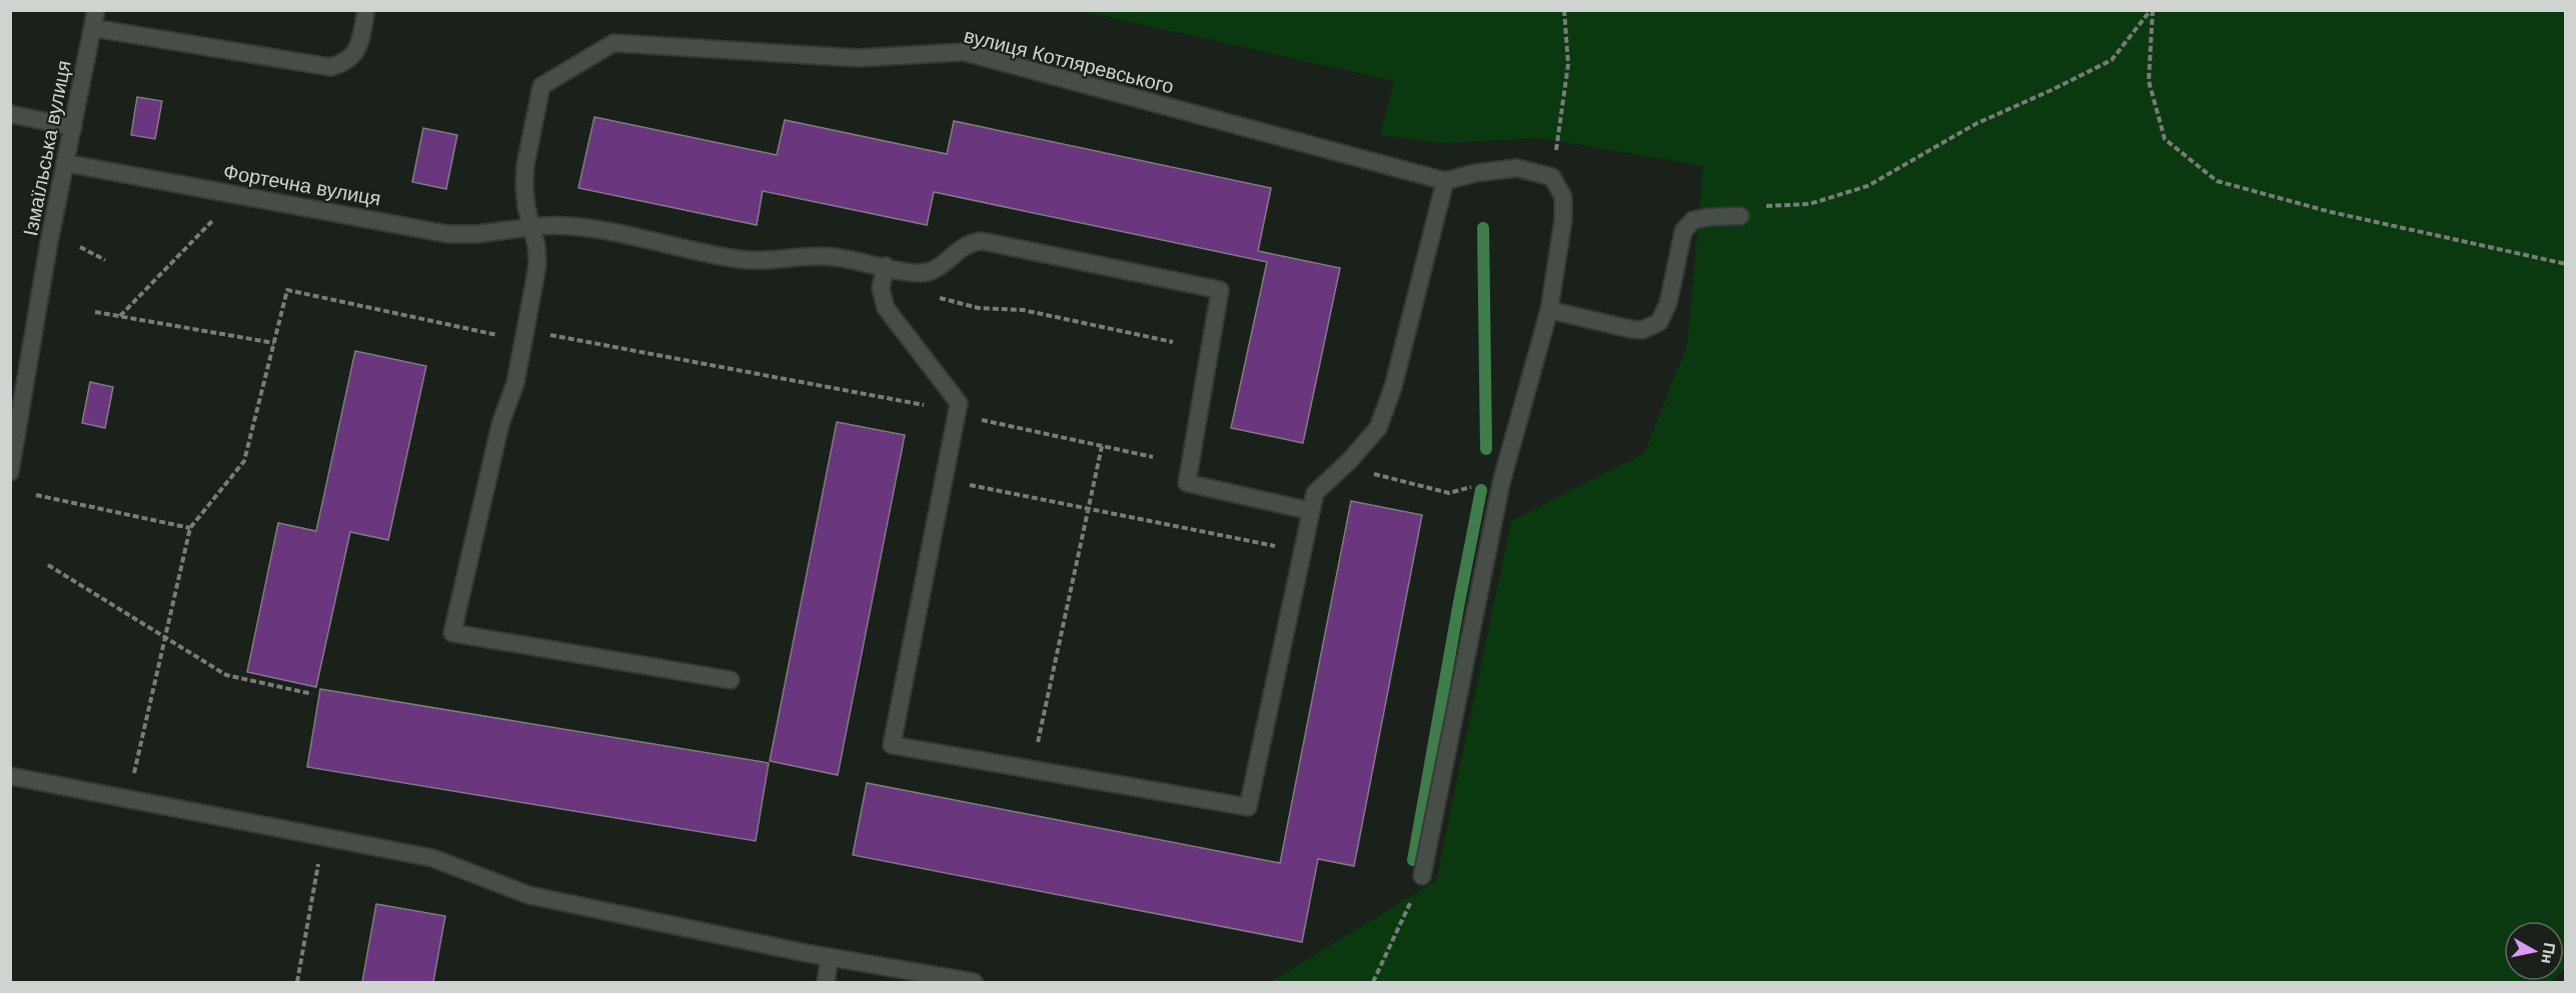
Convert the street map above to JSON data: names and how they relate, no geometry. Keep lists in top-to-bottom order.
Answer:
{
  "streets": {
    "street": ["вулиця Котляревського", "Ізмаїльська вулиця", "Фортечна вулиця"]
  },
  "crossings": [
    ["вулиця Котляревського", "Фортечна вулиця"],
    ["Ізмаїльська вулиця", "Фортечна вулиця"]
  ],
  "north": "right"
}
